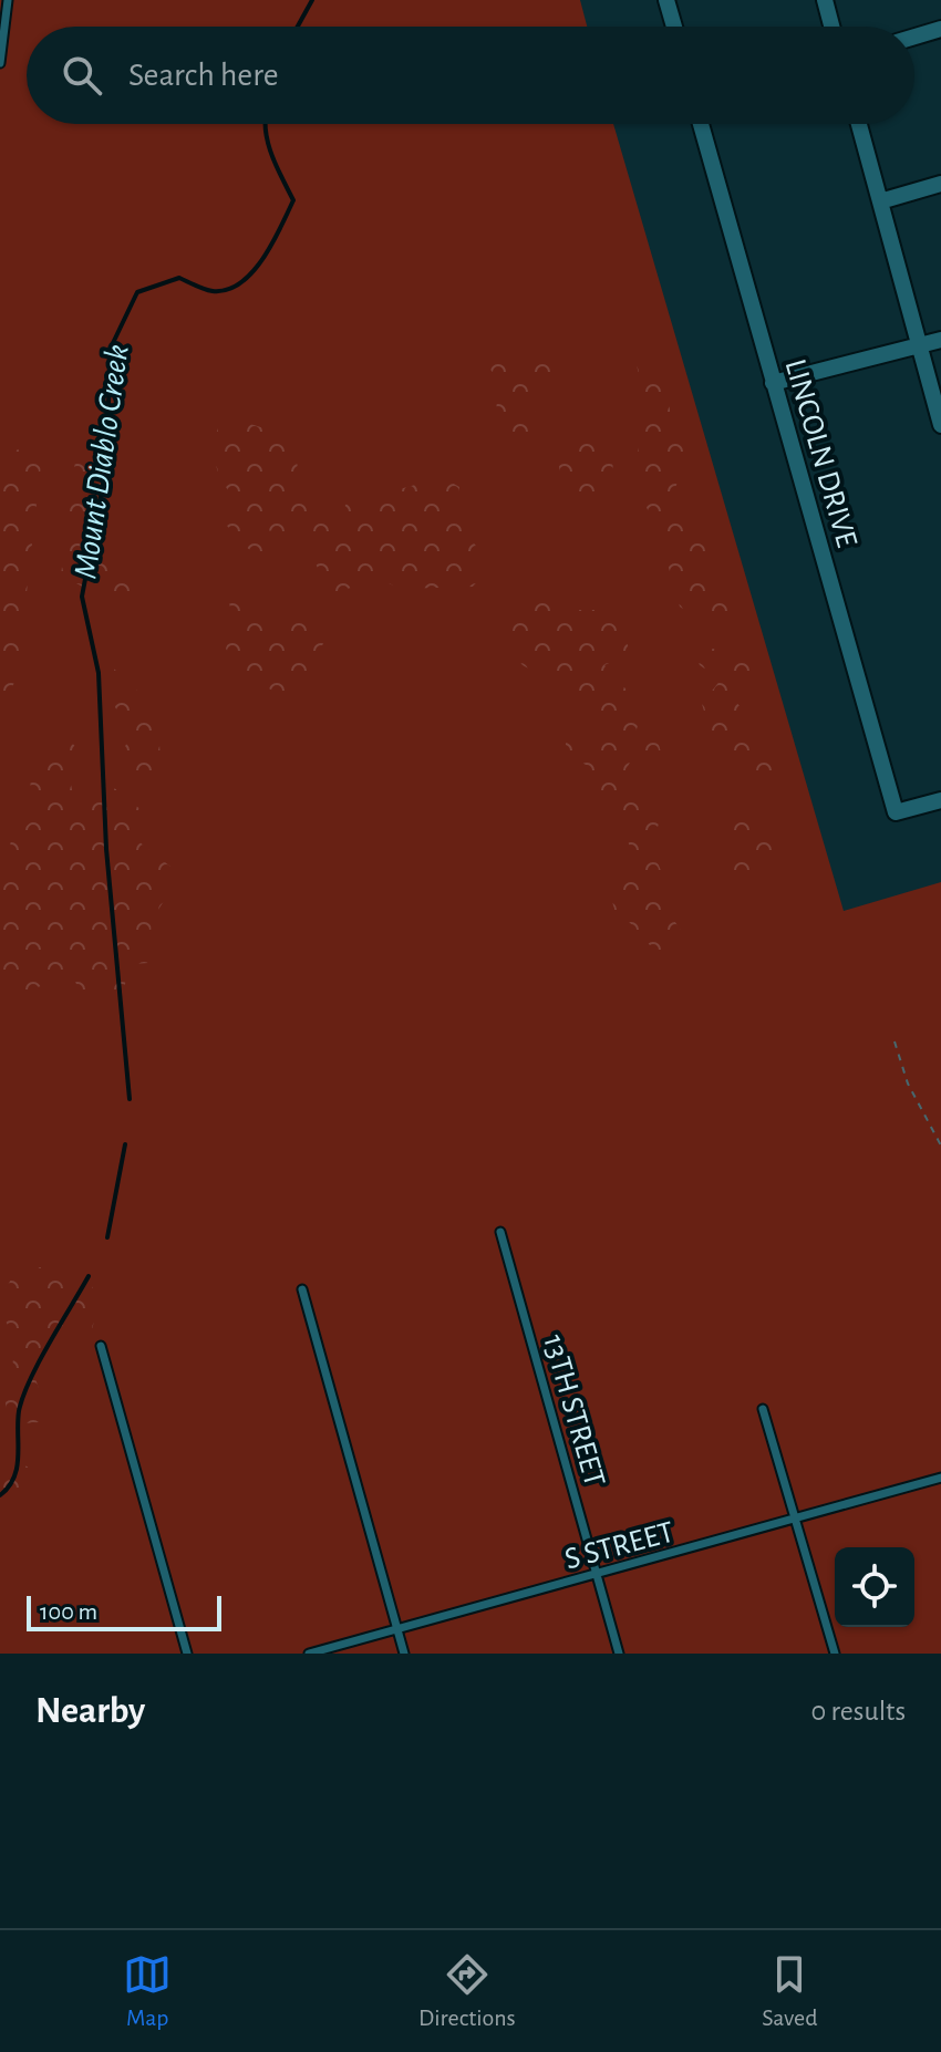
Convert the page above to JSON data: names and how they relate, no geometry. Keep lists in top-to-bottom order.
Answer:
{
  "streets": {
    "street": ["LINCOLN DRIVE"],
    "lane": ["13TH STREET", "S STREET"]
  },
  "crossings": [
    ["13TH STREET", "S STREET"]
  ],
  "water": ["Mount Diablo Creek"],
  "scale_bar": "100 m",
  "page": {
    "search": "Search here",
    "scale": "100 m",
    "heading": ["Nearby", "0 results"],
    "nav": ["Map", "Directions", "Saved"]
  }
}
